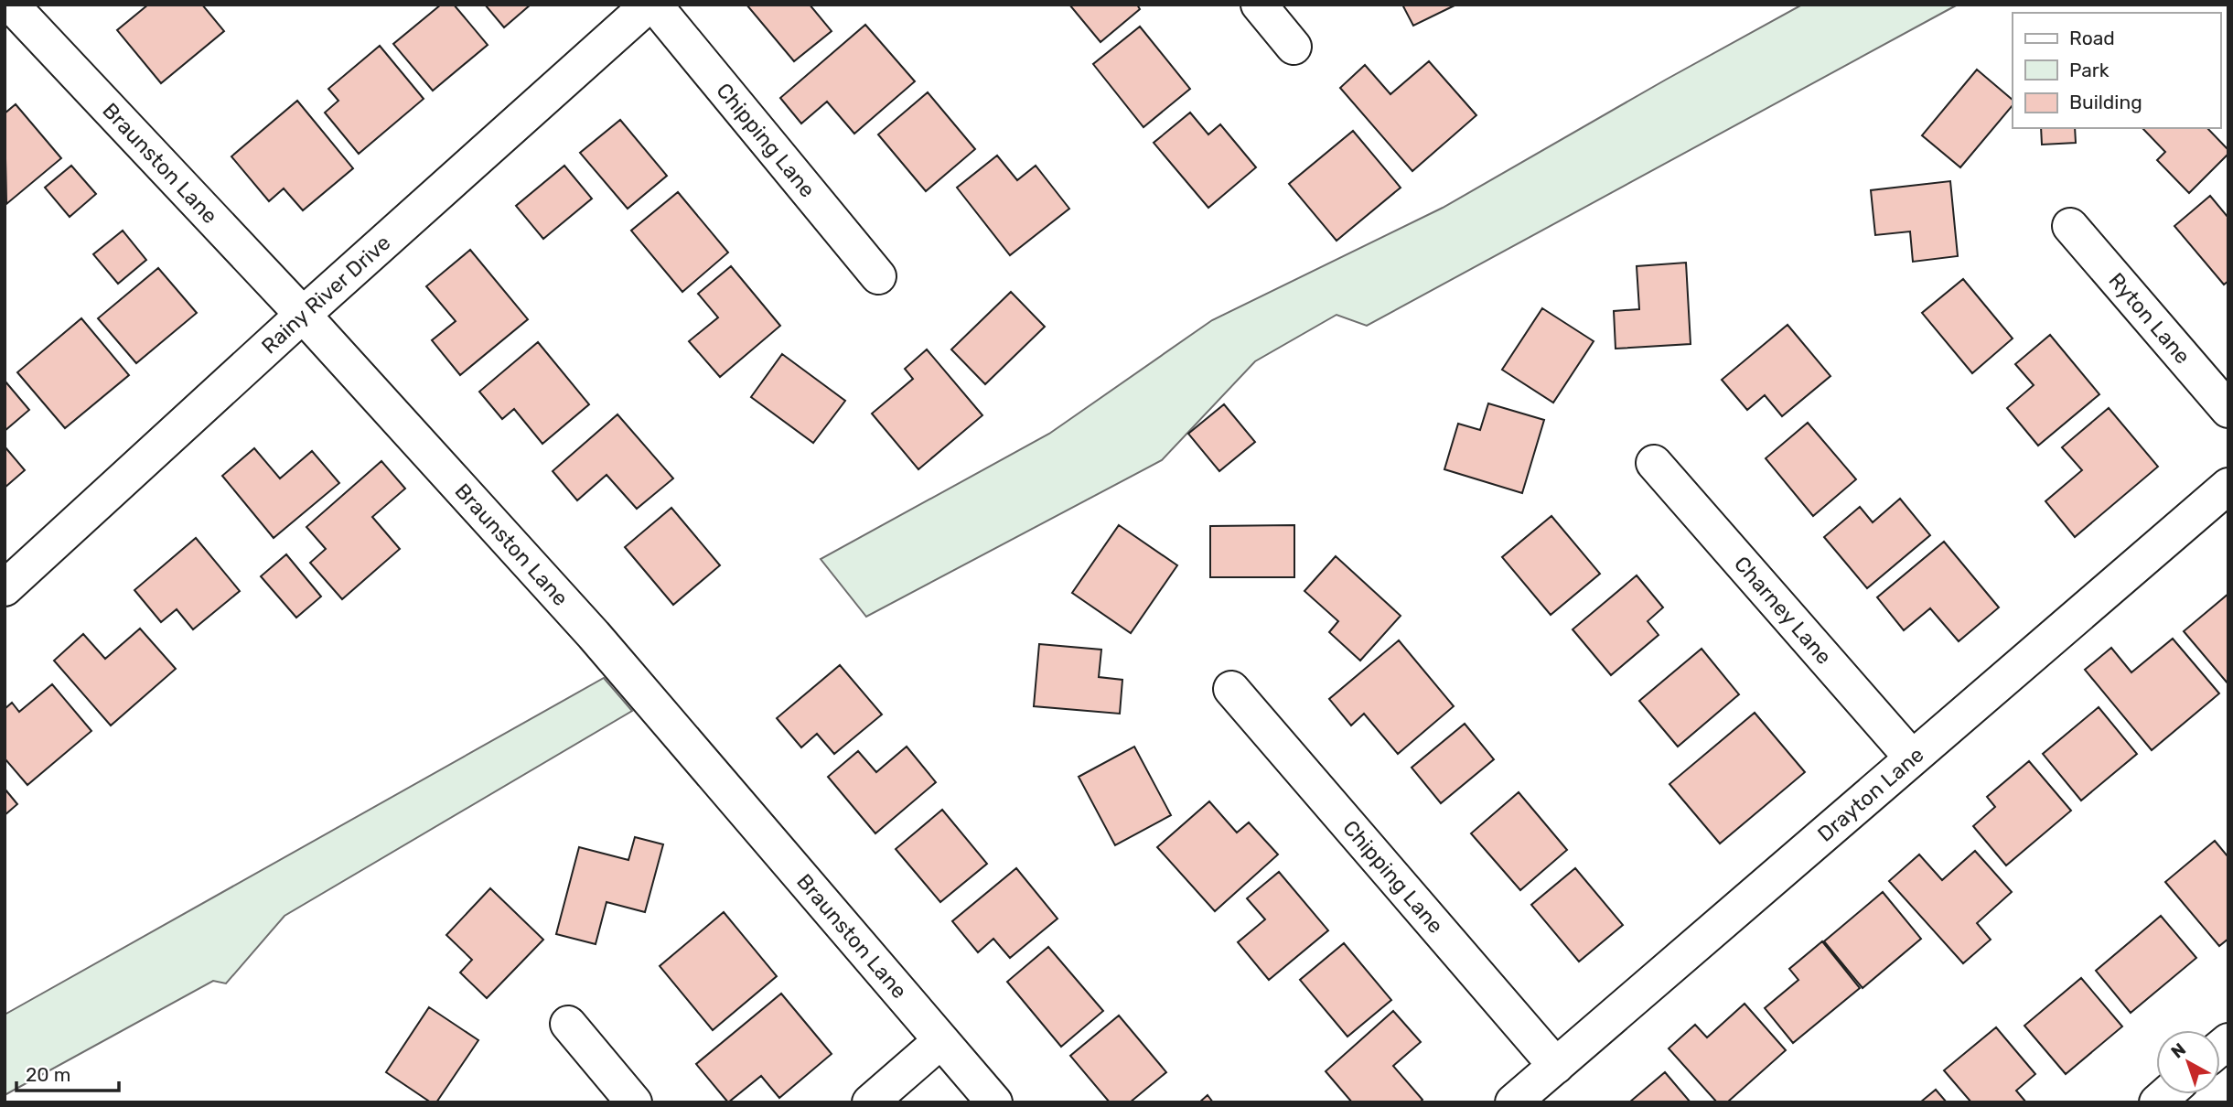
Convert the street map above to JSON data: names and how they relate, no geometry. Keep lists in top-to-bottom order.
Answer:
{
  "streets": {
    "street": [
      "Chipping Lane",
      "Braunston Lane",
      "Rainy River Drive",
      "Ryton Lane",
      "Charney Lane",
      "Drayton Lane"
    ]
  },
  "crossings": [
    ["Chipping Lane", "Drayton Lane"],
    ["Braunston Lane", "Rainy River Drive"],
    ["Charney Lane", "Drayton Lane"]
  ],
  "legend": ["Road", "Park", "Building"],
  "scale_bar": "20 m",
  "north": "top left"
}
